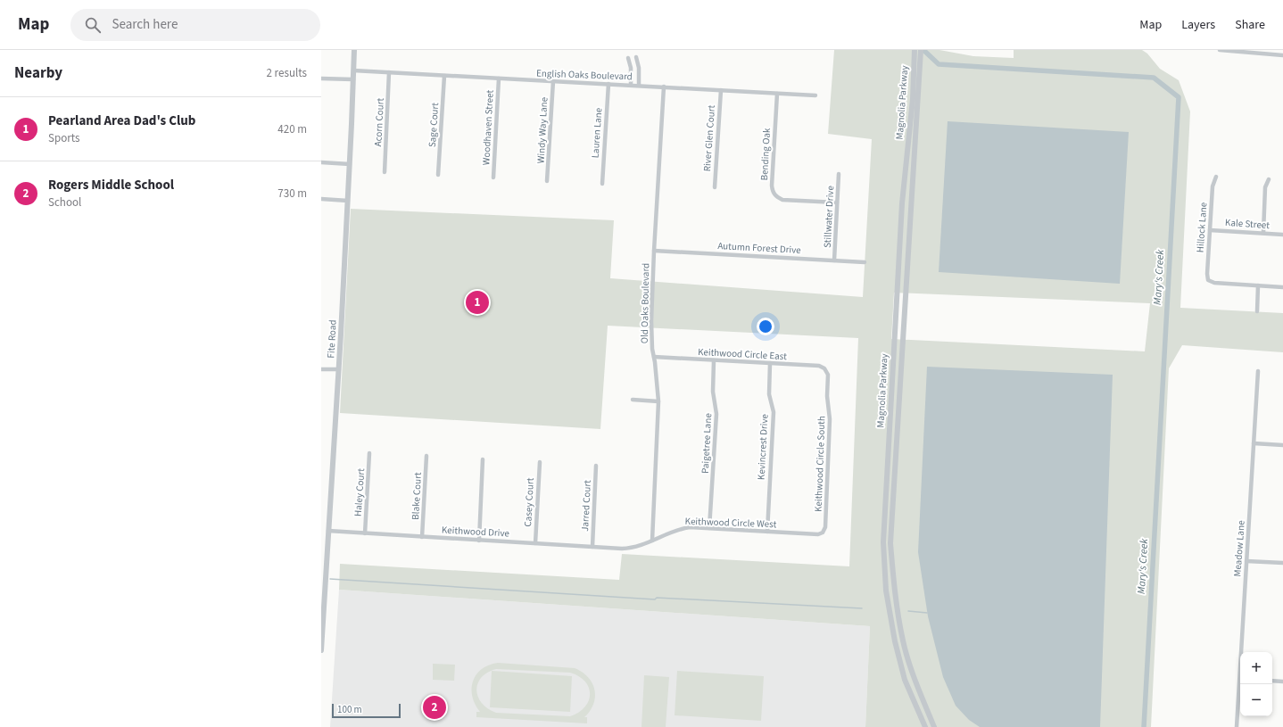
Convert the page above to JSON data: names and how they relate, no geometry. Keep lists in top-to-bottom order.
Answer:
{
  "streets": {
    "street": [
      "English Oaks Boulevard",
      "Magnolia Parkway",
      "Acorn Court",
      "Sage Court",
      "Woodhaven Street",
      "Windy Way Lane",
      "Lauren Lane",
      "River Glen Court",
      "Bending Oak",
      "Stillwater Drive",
      "Kale Street",
      "Hillock Lane",
      "Autumn Forest Drive",
      "Old Oaks Boulevard",
      "Fite Road",
      "Keithwood Circle East",
      "Paigetree Lane",
      "Kevincrest Drive",
      "Keithwood Circle South",
      "Haley Court",
      "Blake Court",
      "Casey Court",
      "Jarred Court",
      "Keithwood Circle West",
      "Keithwood Drive",
      "Meadow Lane"
    ]
  },
  "crossings": [
    ["English Oaks Boulevard", "Acorn Court"],
    ["English Oaks Boulevard", "Sage Court"],
    ["English Oaks Boulevard", "Woodhaven Street"],
    ["English Oaks Boulevard", "Windy Way Lane"],
    ["English Oaks Boulevard", "Lauren Lane"],
    ["English Oaks Boulevard", "River Glen Court"],
    ["English Oaks Boulevard", "Bending Oak"],
    ["English Oaks Boulevard", "Old Oaks Boulevard"],
    ["English Oaks Boulevard", "Fite Road"],
    ["Bending Oak", "Stillwater Drive"],
    ["Stillwater Drive", "Autumn Forest Drive"],
    ["Kale Street", "Hillock Lane"],
    ["Autumn Forest Drive", "Old Oaks Boulevard"],
    ["Old Oaks Boulevard", "Keithwood Circle East"],
    ["Old Oaks Boulevard", "Keithwood Circle West"],
    ["Fite Road", "Keithwood Drive"],
    ["Keithwood Circle East", "Paigetree Lane"],
    ["Keithwood Circle East", "Kevincrest Drive"],
    ["Keithwood Circle East", "Keithwood Circle South"],
    ["Paigetree Lane", "Keithwood Circle West"],
    ["Kevincrest Drive", "Keithwood Circle West"],
    ["Keithwood Circle South", "Keithwood Circle West"],
    ["Haley Court", "Keithwood Drive"],
    ["Blake Court", "Keithwood Drive"],
    ["Casey Court", "Keithwood Drive"],
    ["Jarred Court", "Keithwood Drive"],
    ["Keithwood Circle West", "Keithwood Drive"]
  ],
  "water": ["Mary's Creek"],
  "scale_bar": "100 m",
  "page": {
    "header": "Map",
    "search": "Search here",
    "nav": ["Map", "Layers", "Share"],
    "heading": ["Nearby", "2 results"],
    "list": [
      {
        "mark": "1",
        "name": "Pearland Area Dad's Club",
        "note": "Sports",
        "value": "420 m"
      },
      {
        "mark": "2",
        "name": "Rogers Middle School",
        "note": "School",
        "value": "730 m"
      }
    ],
    "pins": ["1", "2"],
    "map_buttons": ["+", "−"],
    "scale": "100 m"
  }
}
